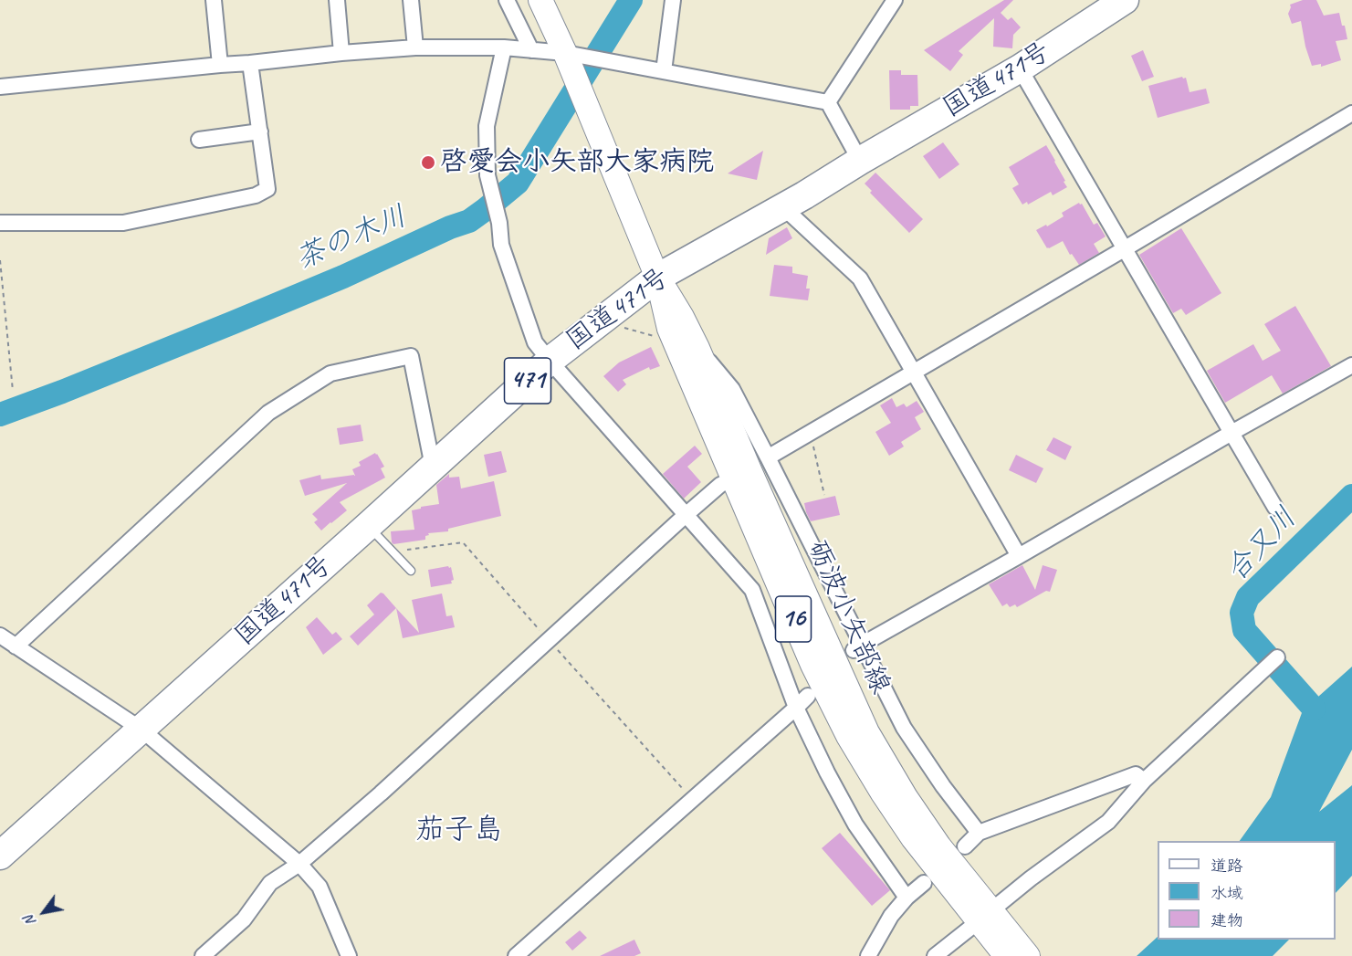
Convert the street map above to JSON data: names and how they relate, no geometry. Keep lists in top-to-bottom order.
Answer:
{
  "streets": {
    "highway": ["国道471号", "471"],
    "main road": ["砺波小矢部線", "16"]
  },
  "crossings": [
    ["国道471号", "砺波小矢部線"]
  ],
  "districts": ["茄子島"],
  "water": ["茶の木川", "合又川"],
  "places": ["啓愛会小矢部大家病院"],
  "legend": ["道路", "水域", "建物"],
  "north": "bottom left"
}
